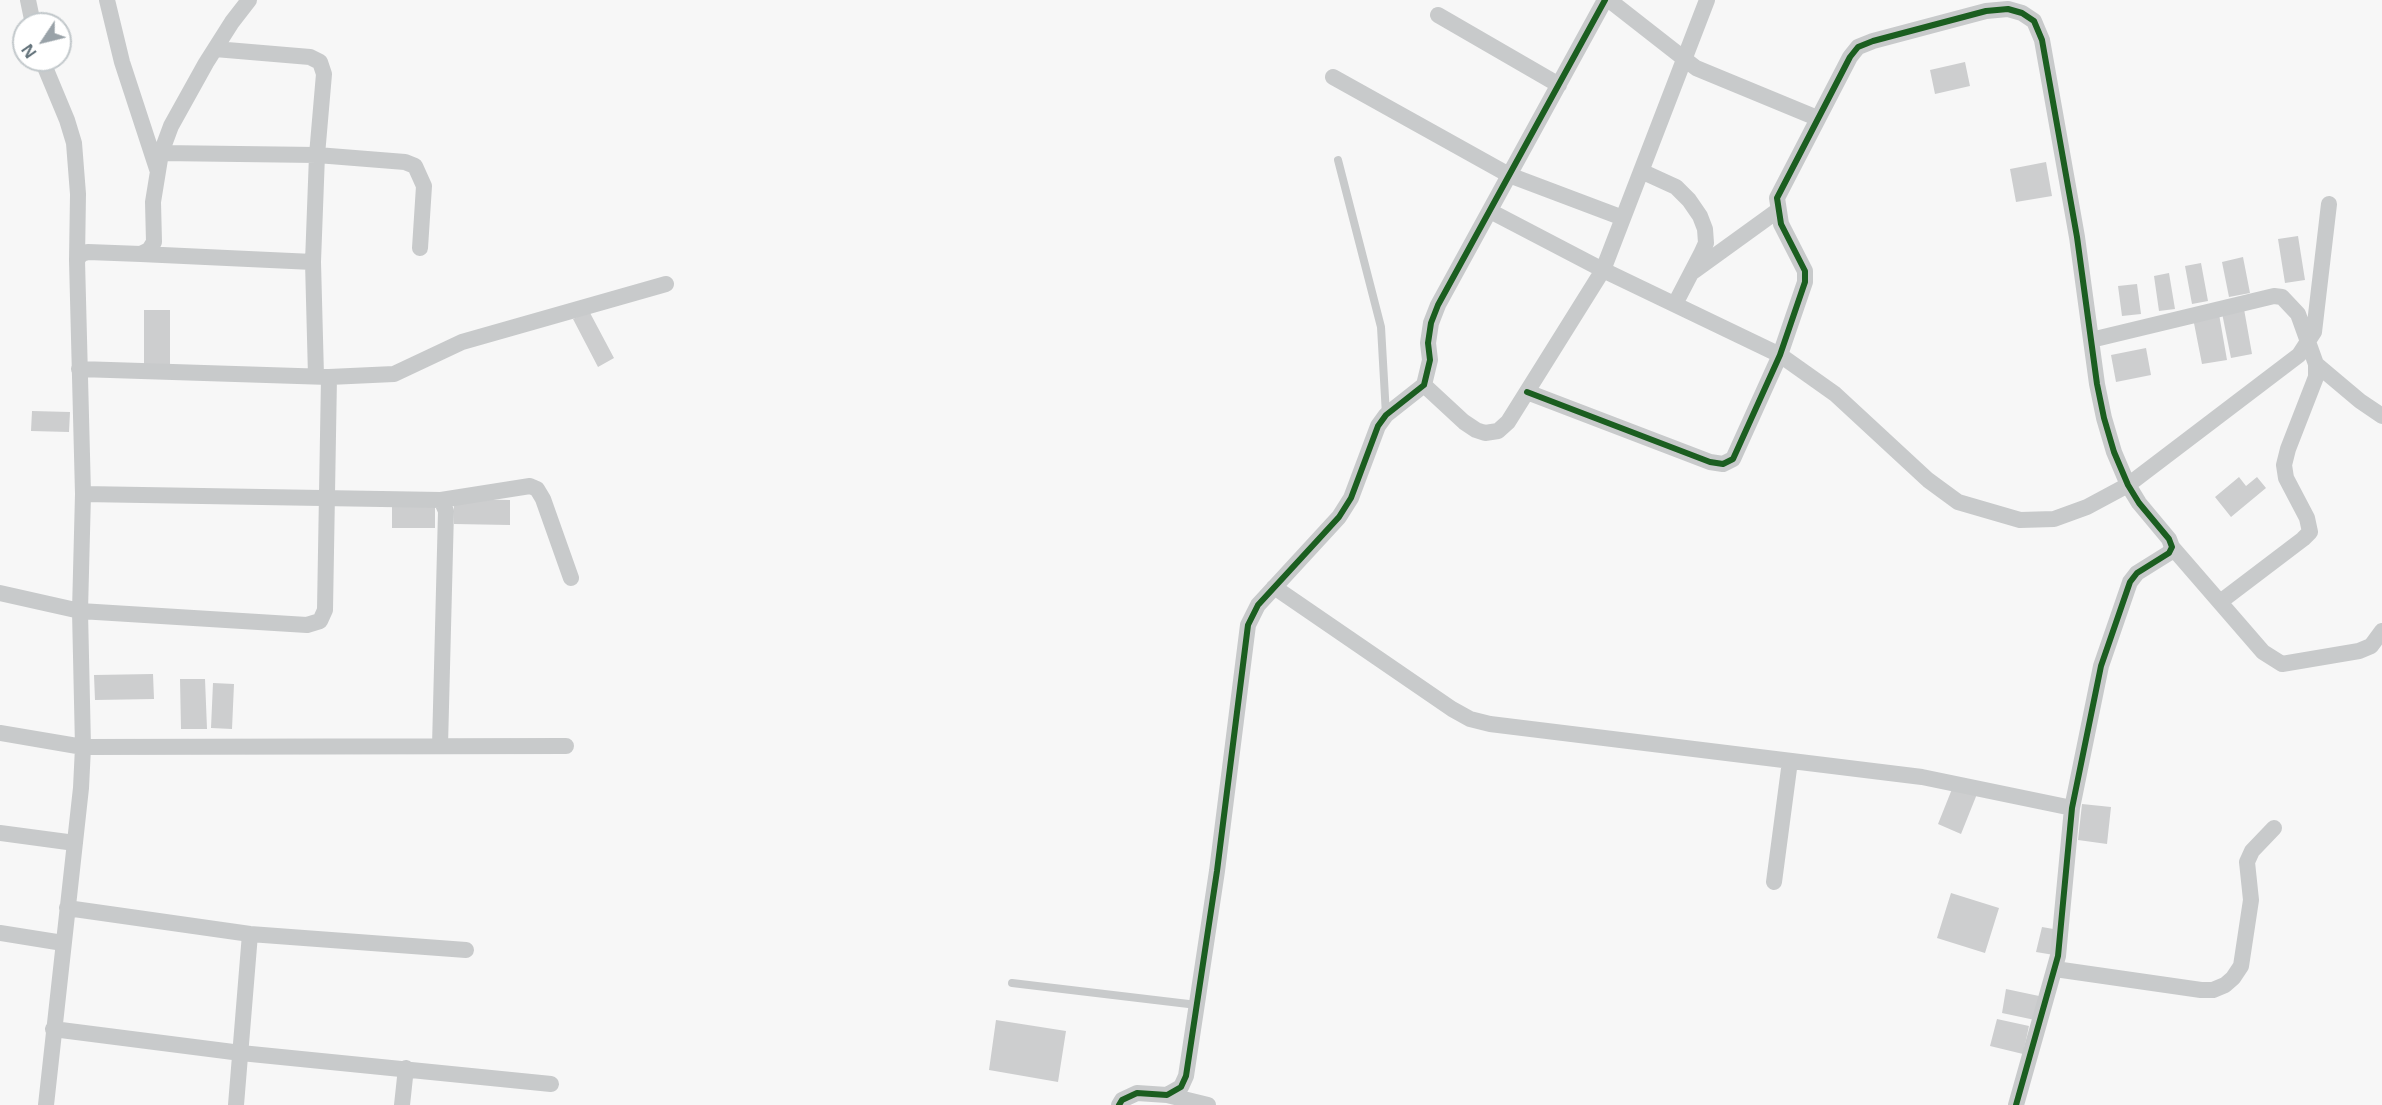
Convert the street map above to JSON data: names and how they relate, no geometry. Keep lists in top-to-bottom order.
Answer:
{
  "north": "bottom left"
}
